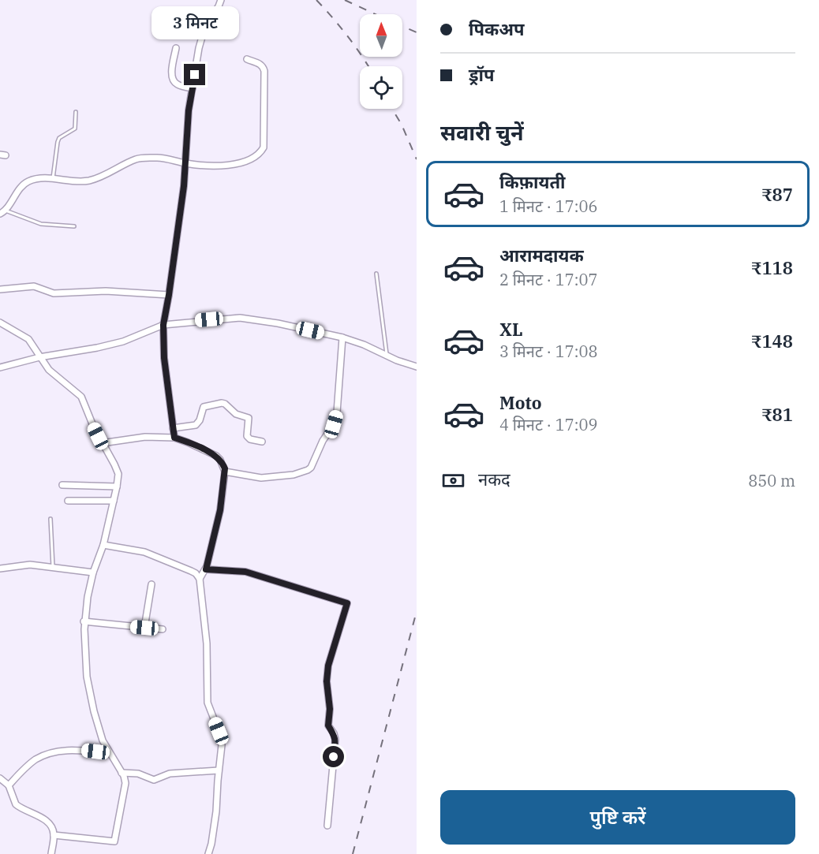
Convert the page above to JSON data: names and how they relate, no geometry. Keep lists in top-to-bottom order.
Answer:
{
  "north": "top",
  "page": {
    "banner": ["पिकअप", "ड्रॉप"],
    "bubble": "3 मिनट",
    "heading": "सवारी चुनें",
    "list": [
      {
        "name": "किफ़ायती",
        "note": "1 मिनट · 17:06",
        "value": "₹87"
      },
      {
        "name": "आरामदायक",
        "note": "2 मिनट · 17:07",
        "value": "₹118"
      },
      {
        "name": "XL",
        "note": "3 मिनट · 17:08",
        "value": "₹148"
      },
      {
        "name": "Moto",
        "note": "4 मिनट · 17:09",
        "value": "₹81"
      }
    ],
    "pay": ["नकद", "850 m"],
    "buttons": "पुष्टि करें"
  }
}
